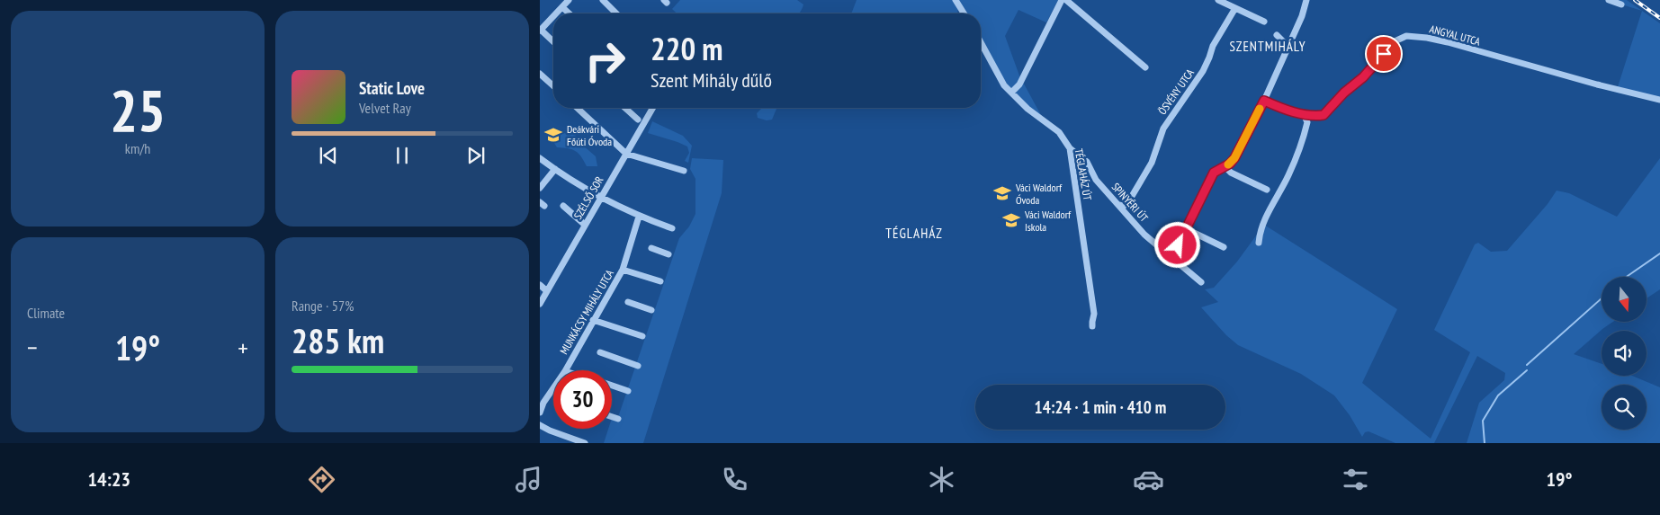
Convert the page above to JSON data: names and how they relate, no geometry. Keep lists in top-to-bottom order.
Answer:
{
  "streets": {
    "street": [
      "ANGYAL UTCA",
      "ÖSVÉNY UTCA",
      "TÉGLAHÁZ ÚT",
      "SZÉLSŐ SOR",
      "SPINYÉRI ÚT",
      "MUNKÁCSY MIHÁLY UTCA"
    ]
  },
  "crossings": [
    ["ÖSVÉNY UTCA", "SPINYÉRI ÚT"],
    ["TÉGLAHÁZ ÚT", "SPINYÉRI ÚT"]
  ],
  "districts": ["SZENTMIHÁLY", "TÉGLAHÁZ"],
  "places": {
    "school or university": ["Deákvári Főúti Óvoda", "Váci Waldorf Óvoda", "Váci Waldorf Iskola"]
  },
  "north": "bottom",
  "page": {
    "tile": [
      ["25", "km/h"],
      "Climate",
      ["Range · 57%", "285 km"]
    ],
    "turn": ["220 m", "Szent Mihály dűlő"],
    "song": ["Static Love", "Velvet Ray"],
    "heat": ["−", "19°", "+"],
    "limit": "30",
    "trip": "14:24 · 1 min · 410 m",
    "tabs": ["14:23", "19°"]
  }
}
